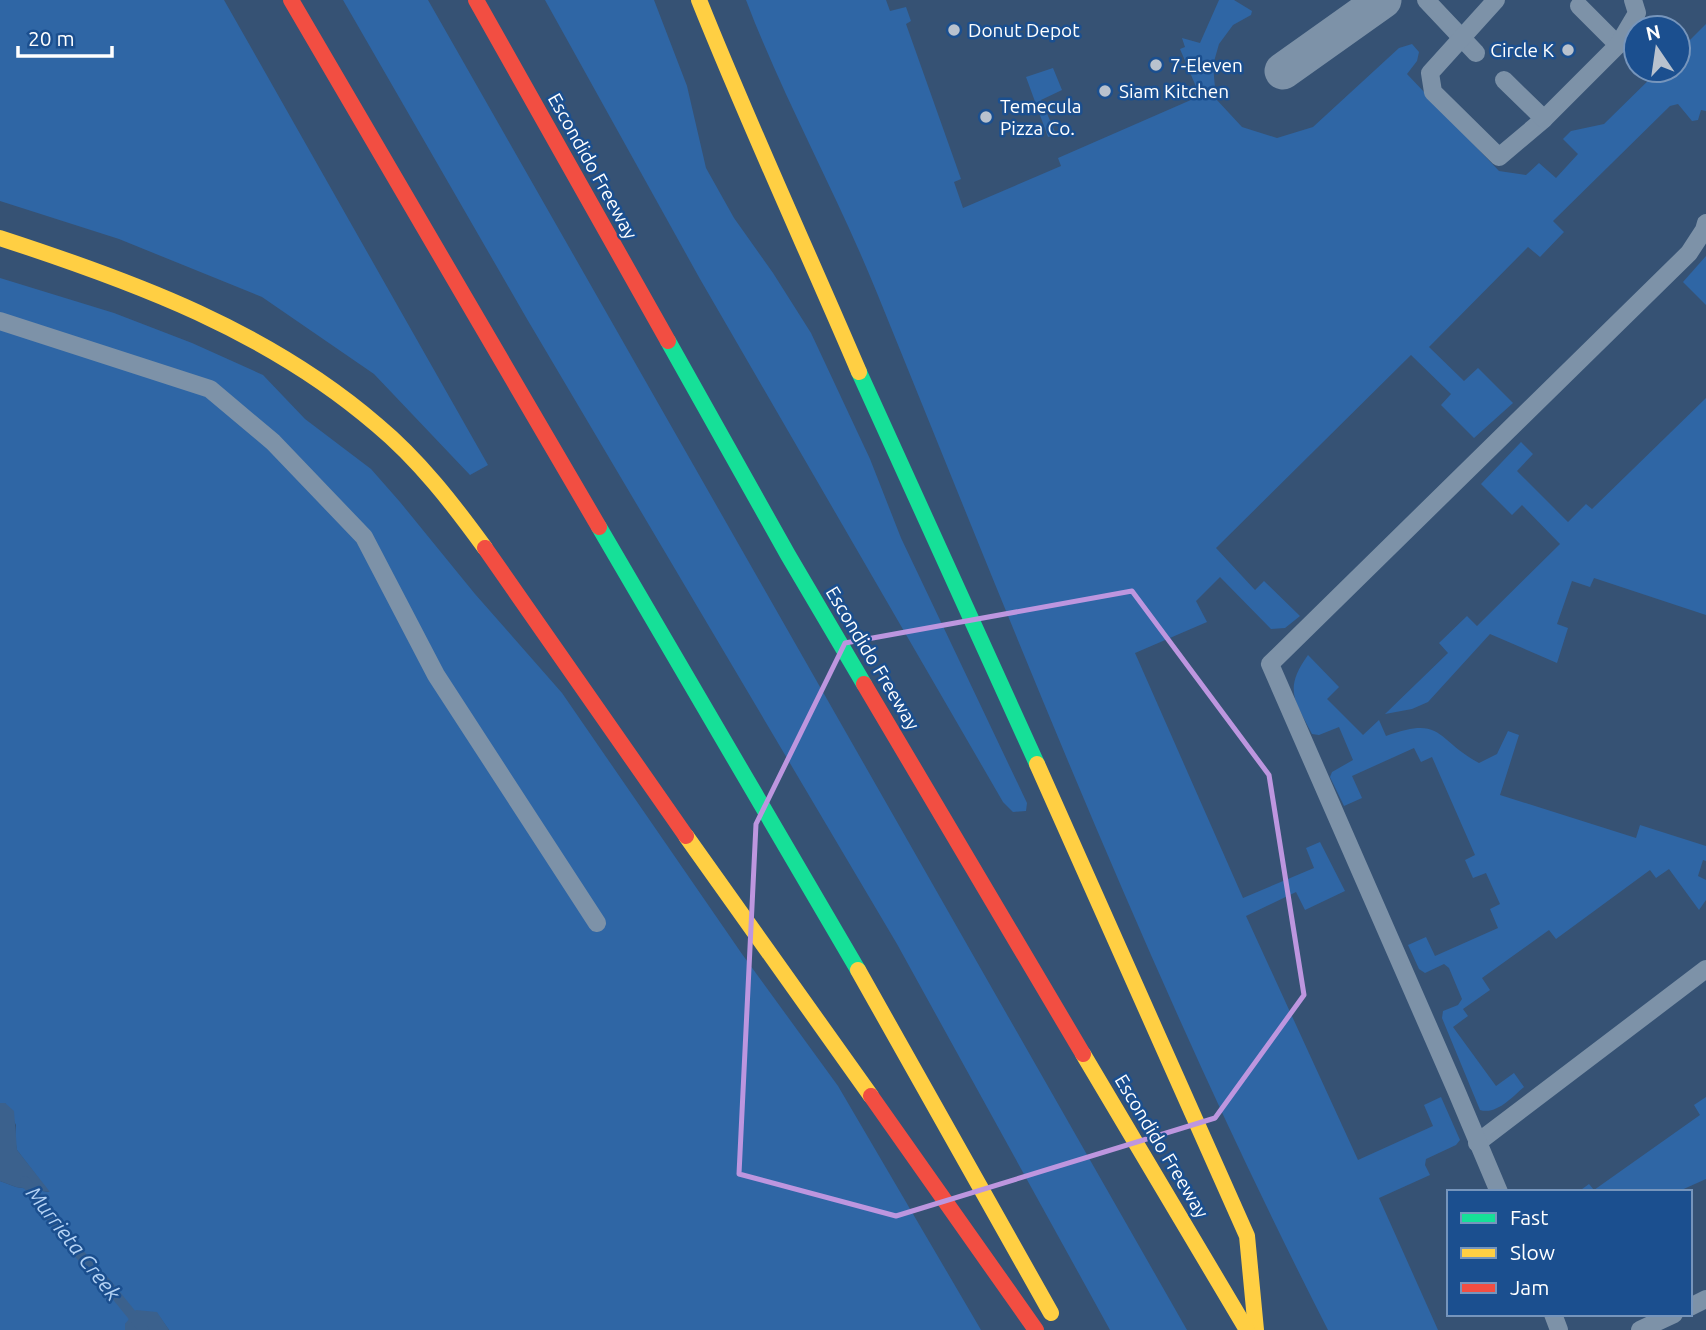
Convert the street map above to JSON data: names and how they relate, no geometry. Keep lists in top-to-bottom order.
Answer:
{
  "streets": {
    "highway": ["Escondido Freeway"]
  },
  "water": ["Murrieta Creek"],
  "places": [
    "Donut Depot",
    "Circle K",
    "7-Eleven",
    "Siam Kitchen",
    "Temecula Pizza Co."
  ],
  "legend": ["Fast", "Slow", "Jam"],
  "scale_bar": "20 m",
  "north": "top"
}
